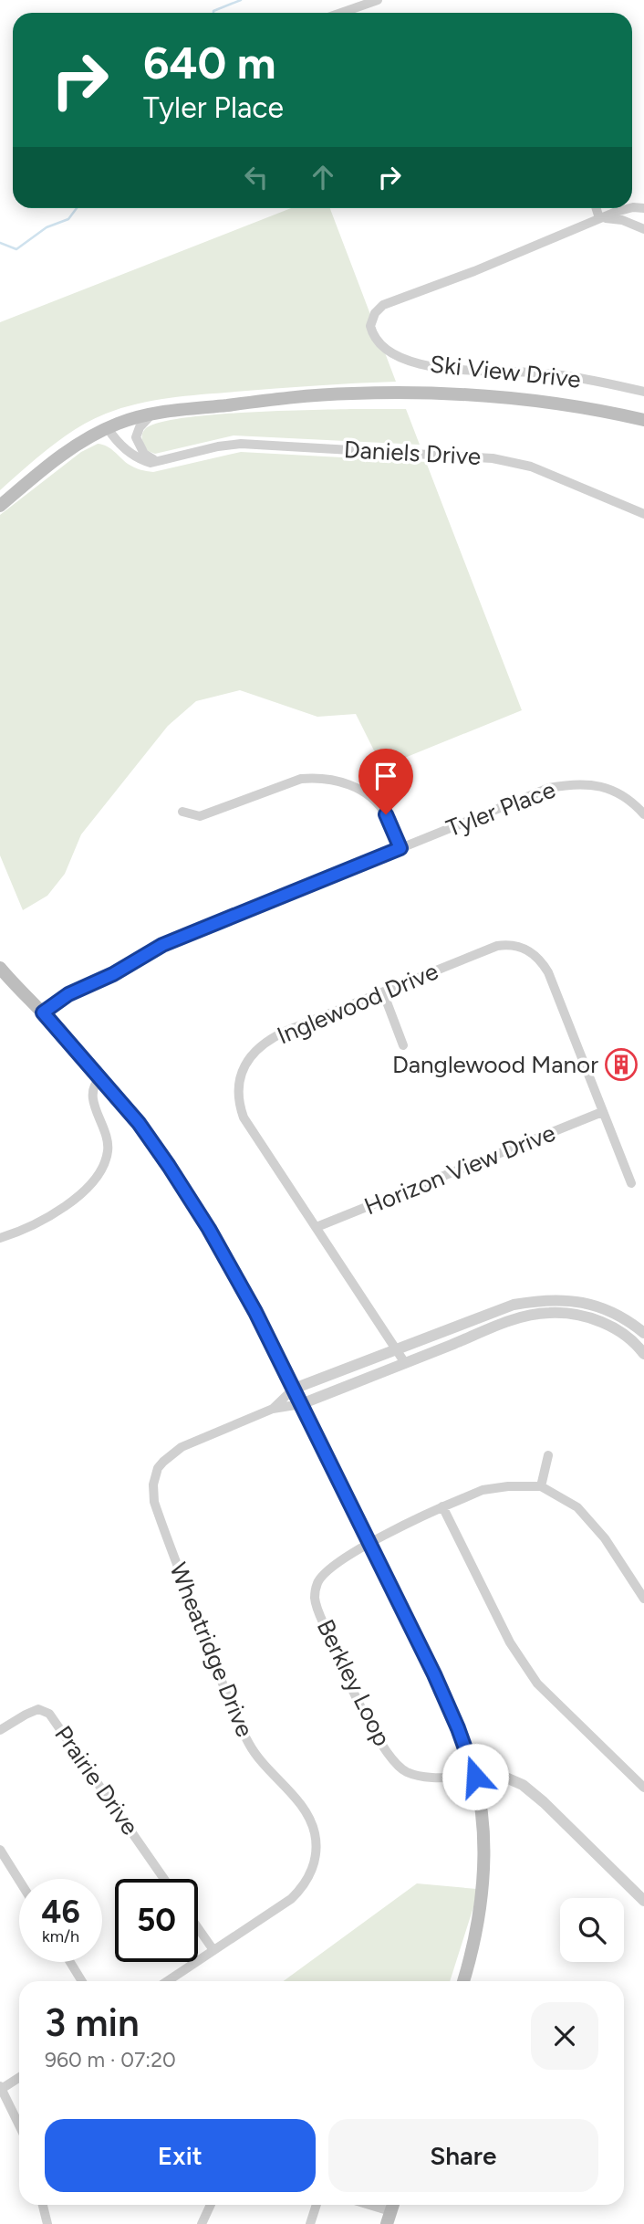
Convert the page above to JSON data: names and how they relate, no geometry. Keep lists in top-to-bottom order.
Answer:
{
  "streets": {
    "street": [
      "Ski View Drive",
      "Daniels Drive",
      "Tyler Place",
      "Inglewood Drive",
      "Horizon View Drive",
      "Wheatridge Drive",
      "Berkley Loop",
      "Prairie Drive"
    ]
  },
  "crossings": [
    ["Inglewood Drive", "Horizon View Drive"]
  ],
  "places": {
    "building": ["Danglewood Manor"]
  },
  "page": {
    "turn": ["640 m", "Tyler Place"],
    "speed": "46 km/h",
    "limit": "50",
    "heading": ["3 min", "960 m · 07:20"],
    "buttons": ["Exit", "Share"]
  }
}
